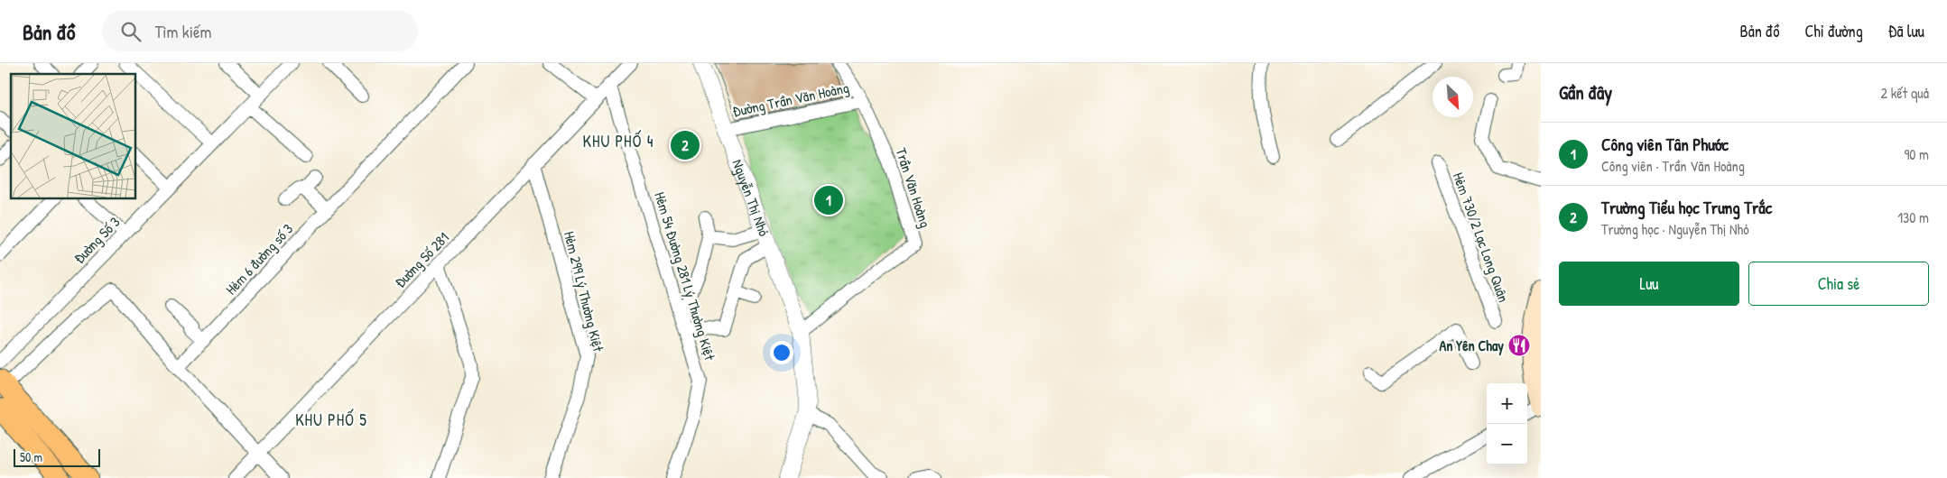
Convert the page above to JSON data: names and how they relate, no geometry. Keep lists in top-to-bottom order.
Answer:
{
  "streets": {
    "street": [
      "Đường Trần Văn Hoàng",
      "Trần Văn Hoàng",
      "Nguyễn Thị Nhỏ",
      "Hẻm 730/2 Lạc Long Quân",
      "Đường Số 3",
      "Hẻm 6 đường số 3",
      "Đường Số 281",
      "Hẻm 54 Đường 281 Lý Thường Kiệt",
      "Hẻm 299 Lý Thường Kiệt"
    ]
  },
  "crossings": [
    ["Đường Trần Văn Hoàng", "Trần Văn Hoàng"],
    ["Đường Trần Văn Hoàng", "Nguyễn Thị Nhỏ"],
    ["Trần Văn Hoàng", "Nguyễn Thị Nhỏ"],
    ["Đường Số 281", "Hẻm 54 Đường 281 Lý Thường Kiệt"],
    ["Đường Số 281", "Hẻm 299 Lý Thường Kiệt"]
  ],
  "districts": ["KHU PHỐ 4", "KHU PHỐ 5"],
  "places": {
    "restaurant": ["An Yên Chay"]
  },
  "scale_bar": "50 m",
  "north": "bottom right",
  "page": {
    "header": "Bản đồ",
    "search": "Tìm kiếm",
    "nav": ["Bản đồ", "Chỉ đường", "Đã lưu"],
    "heading": ["Gần đây", "2 kết quả"],
    "list": [
      {
        "mark": "1",
        "name": "Công viên Tân Phước",
        "note": "Công viên · Trần Văn Hoàng",
        "value": "90 m"
      },
      {
        "mark": "2",
        "name": "Trường Tiểu học Trưng Trắc",
        "note": "Trường học · Nguyễn Thị Nhỏ",
        "value": "130 m"
      }
    ],
    "pins": ["2", "1"],
    "buttons": ["Lưu", "Chia sẻ"],
    "map_buttons": ["+", "−"],
    "scale": "50 m"
  }
}
